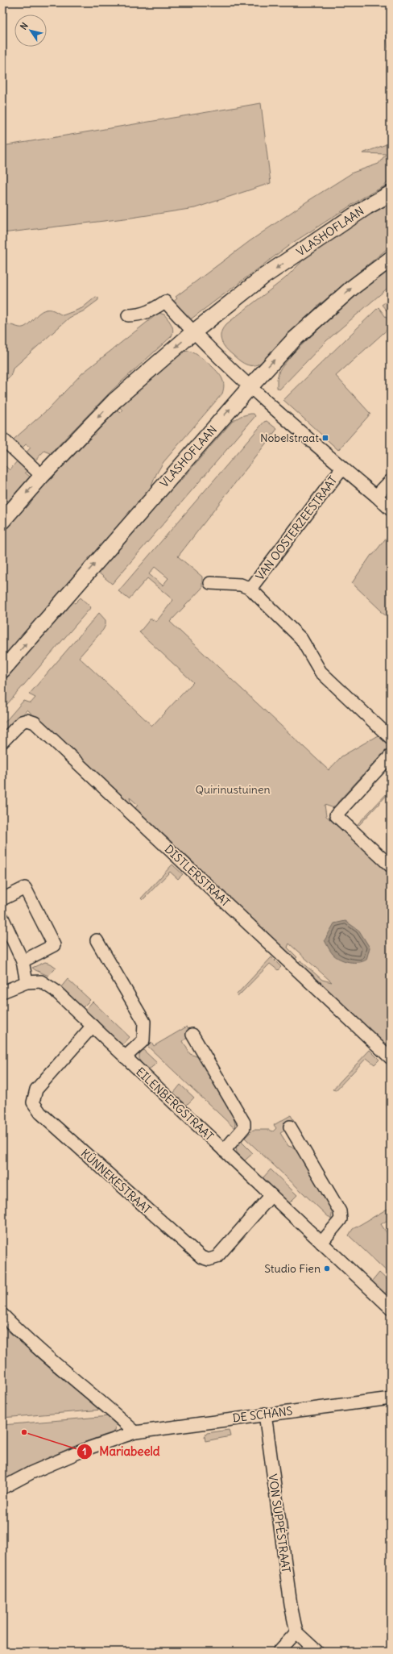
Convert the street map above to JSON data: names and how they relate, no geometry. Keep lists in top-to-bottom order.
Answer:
{
  "streets": {
    "street": [
      "VLASHOFLAAN",
      "VAN OOSTERZEESTRAAT",
      "DISTLERSTRAAT",
      "EILENBERGSTRAAT",
      "KÜNNEKESTRAAT",
      "DE SCHANS",
      "VON SUPPÉSTRAAT"
    ]
  },
  "crossings": [
    ["EILENBERGSTRAAT", "KÜNNEKESTRAAT"],
    ["DE SCHANS", "VON SUPPÉSTRAAT"]
  ],
  "parks": ["Quirinustuinen"],
  "places": {
    "transit": ["Nobelstraat"],
    "other": ["Studio Fien", "Mariabeeld"]
  },
  "north": "top left"
}
